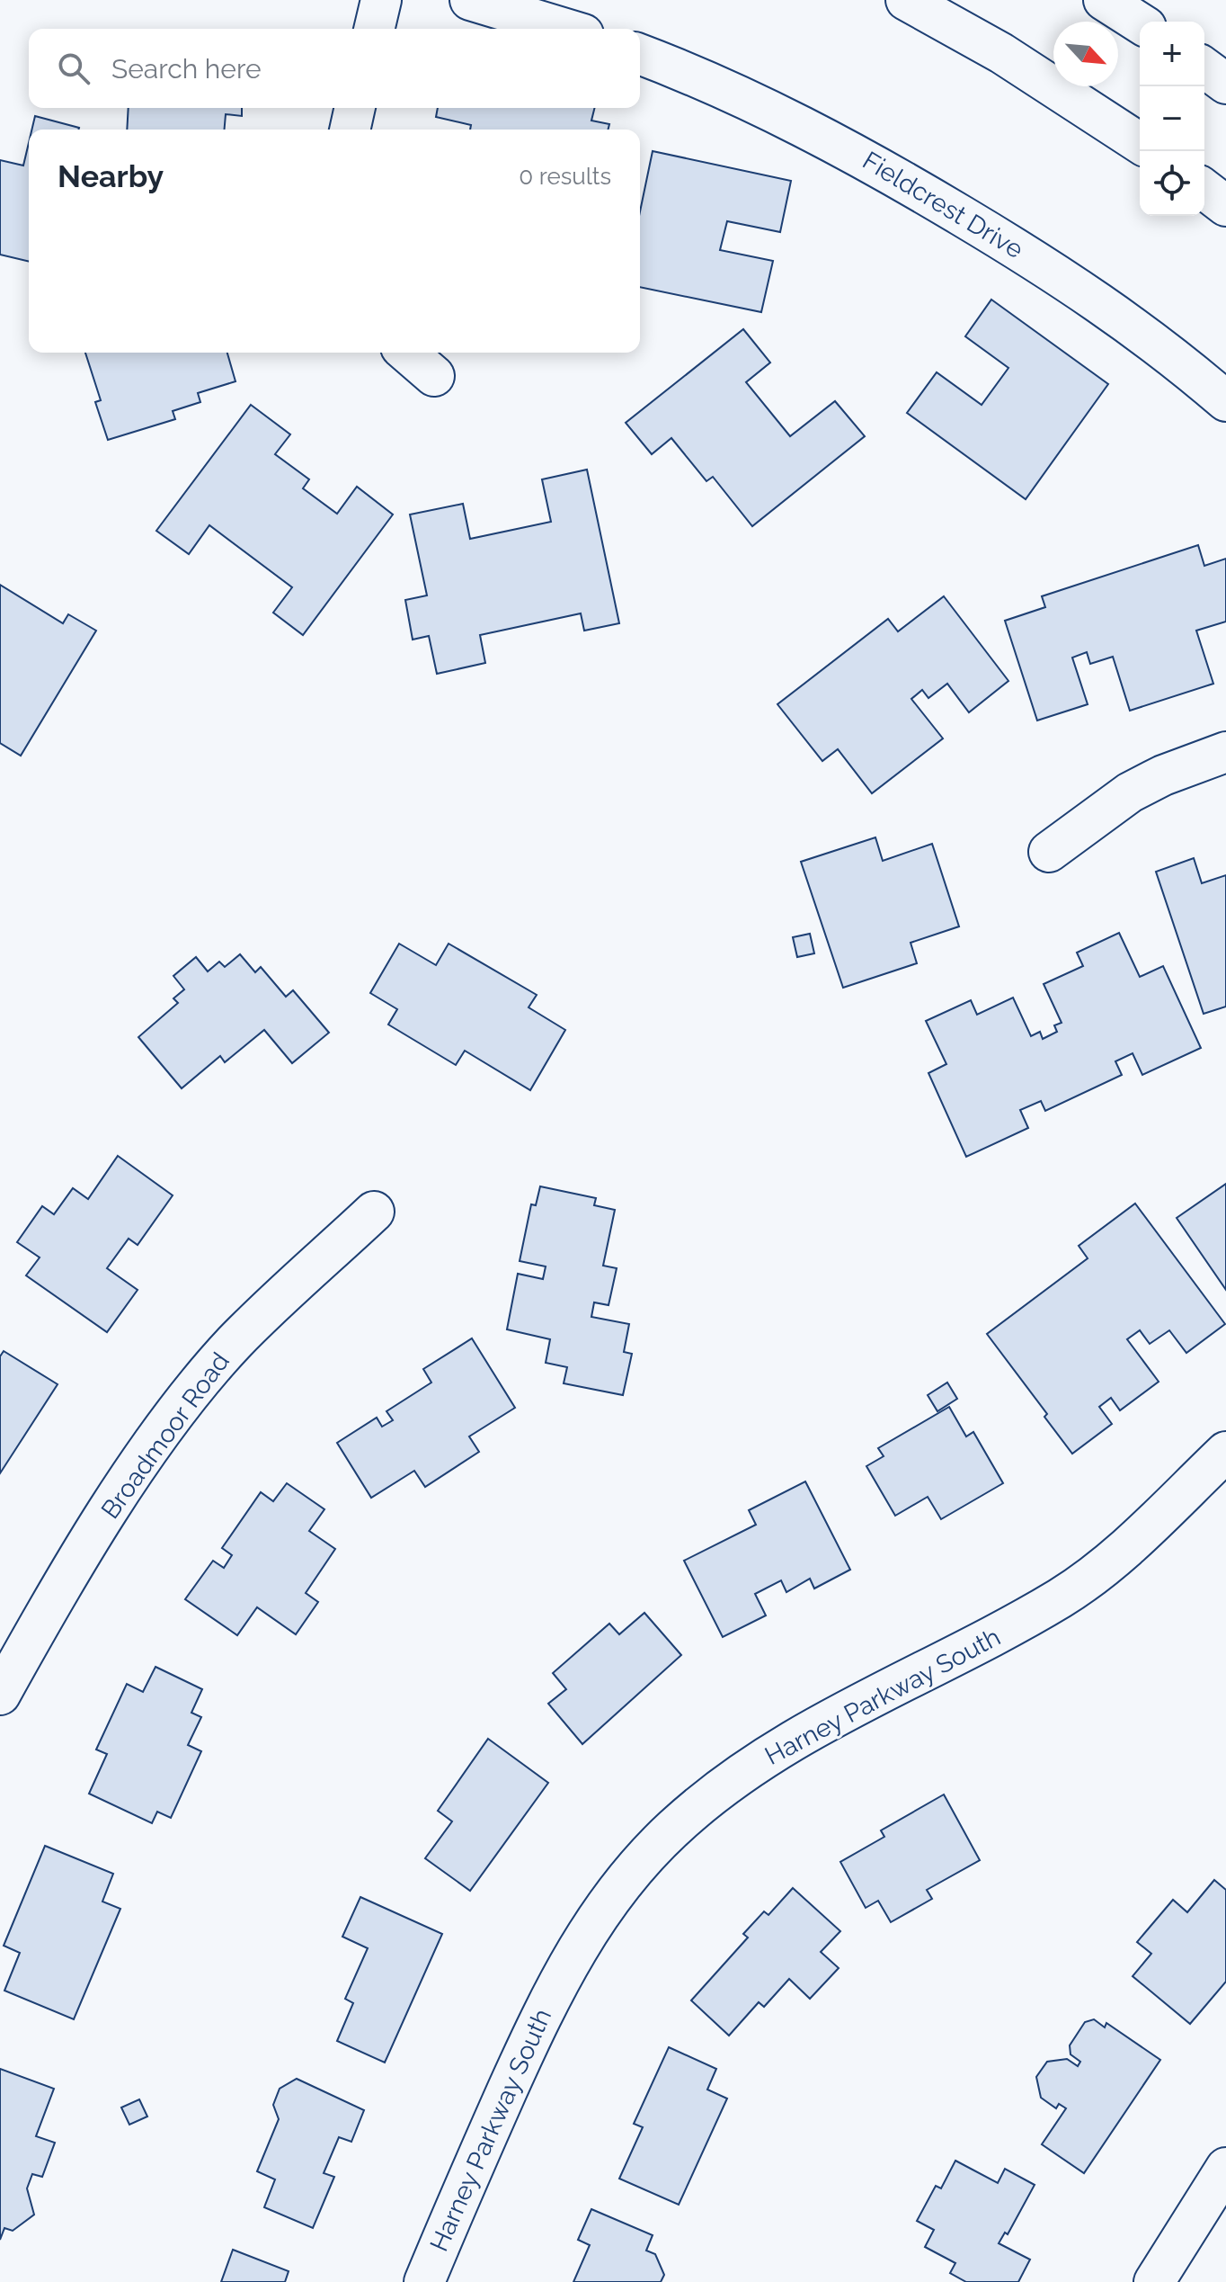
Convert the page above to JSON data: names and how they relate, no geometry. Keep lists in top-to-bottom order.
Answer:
{
  "streets": {
    "street": ["Fieldcrest Drive", "Broadmoor Road", "Harney Parkway South"]
  },
  "north": "bottom right",
  "page": {
    "map_buttons": ["+", "−"],
    "search": "Search here",
    "heading": ["Nearby", "0 results"]
  }
}
